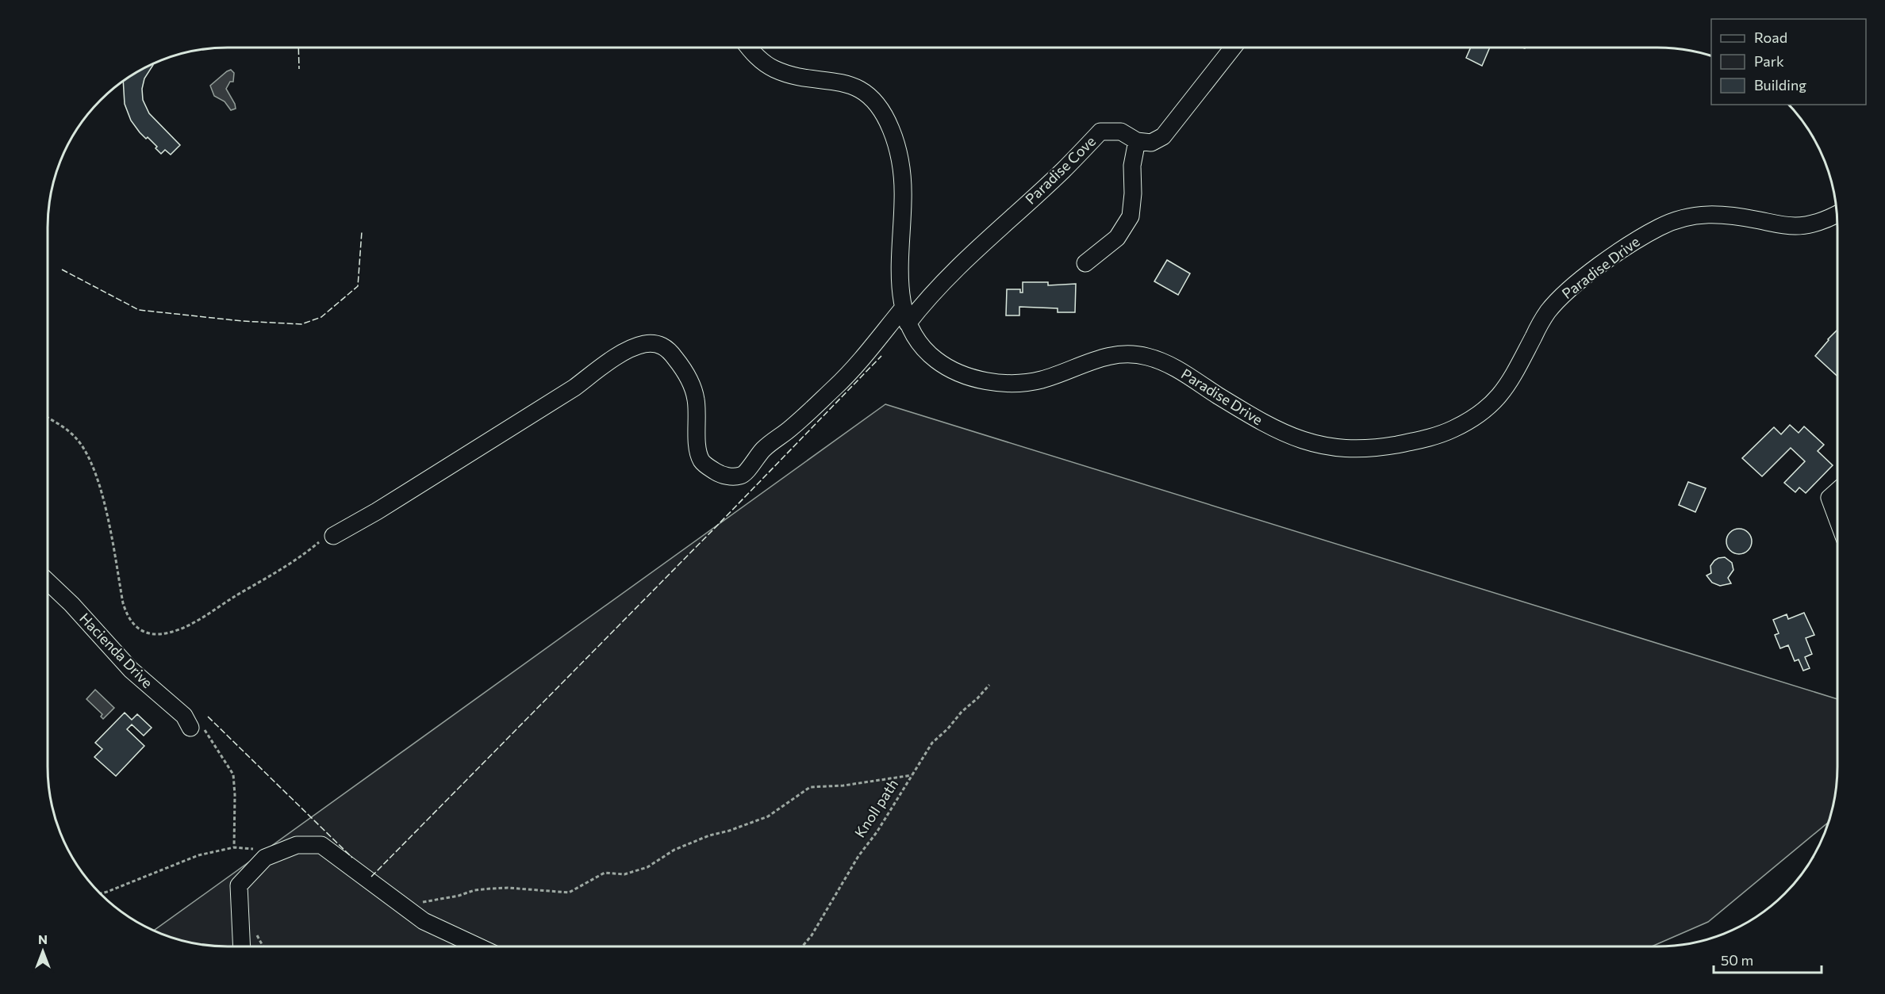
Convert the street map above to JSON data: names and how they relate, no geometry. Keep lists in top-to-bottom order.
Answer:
{
  "streets": {
    "street": ["Paradise Cove", "Paradise Drive", "Hacienda Drive"],
    "path": ["Knoll path"]
  },
  "crossings": [
    ["Paradise Cove", "Paradise Drive"]
  ],
  "legend": ["Road", "Park", "Building"],
  "scale_bar": "50 m",
  "north": "top"
}
